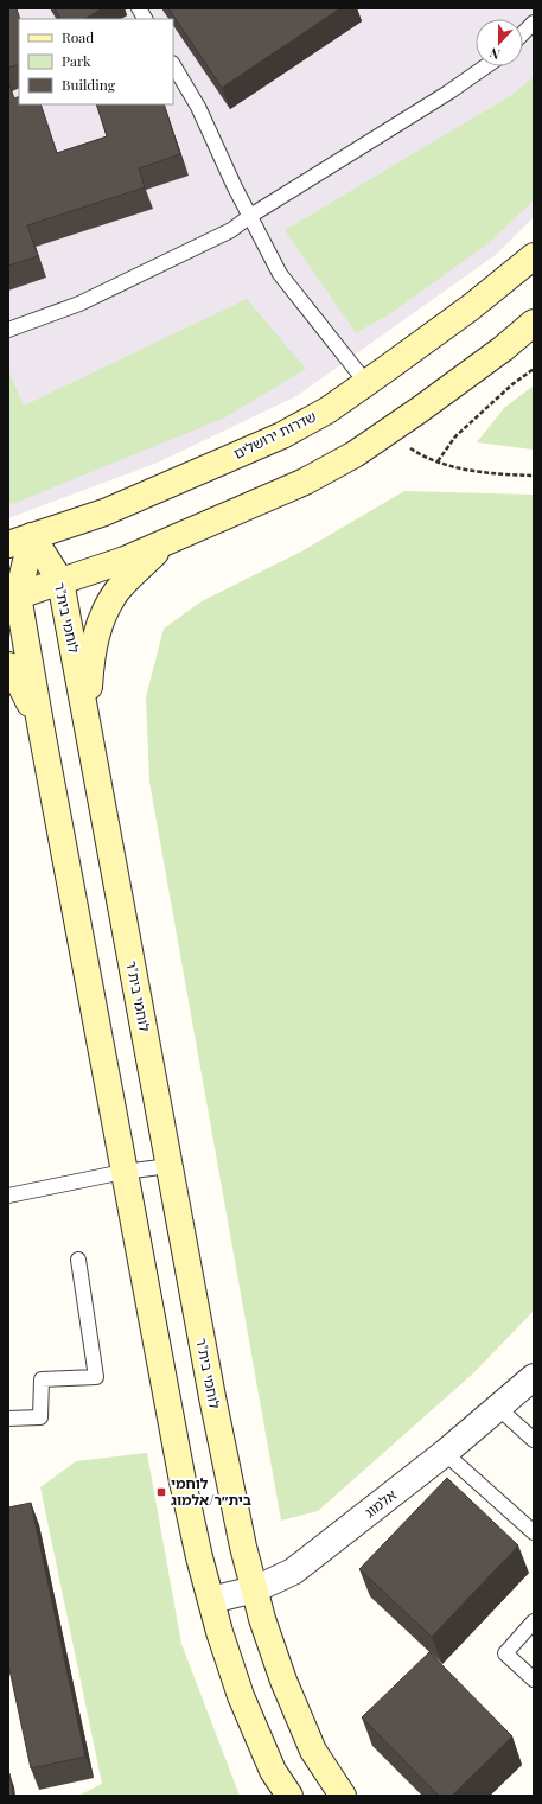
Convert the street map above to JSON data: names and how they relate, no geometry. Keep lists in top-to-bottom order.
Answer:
{
  "streets": {
    "street": ["שדרות ירושלים", "לוחמי בית\"ר", "אלמוג"]
  },
  "crossings": [
    ["שדרות ירושלים", "לוחמי בית\"ר"],
    ["לוחמי בית\"ר", "אלמוג"]
  ],
  "places": {
    "transit": ["לוחמי בית״ר/אלמוג"]
  },
  "legend": ["Road", "Park", "Building"],
  "north": "bottom"
}
